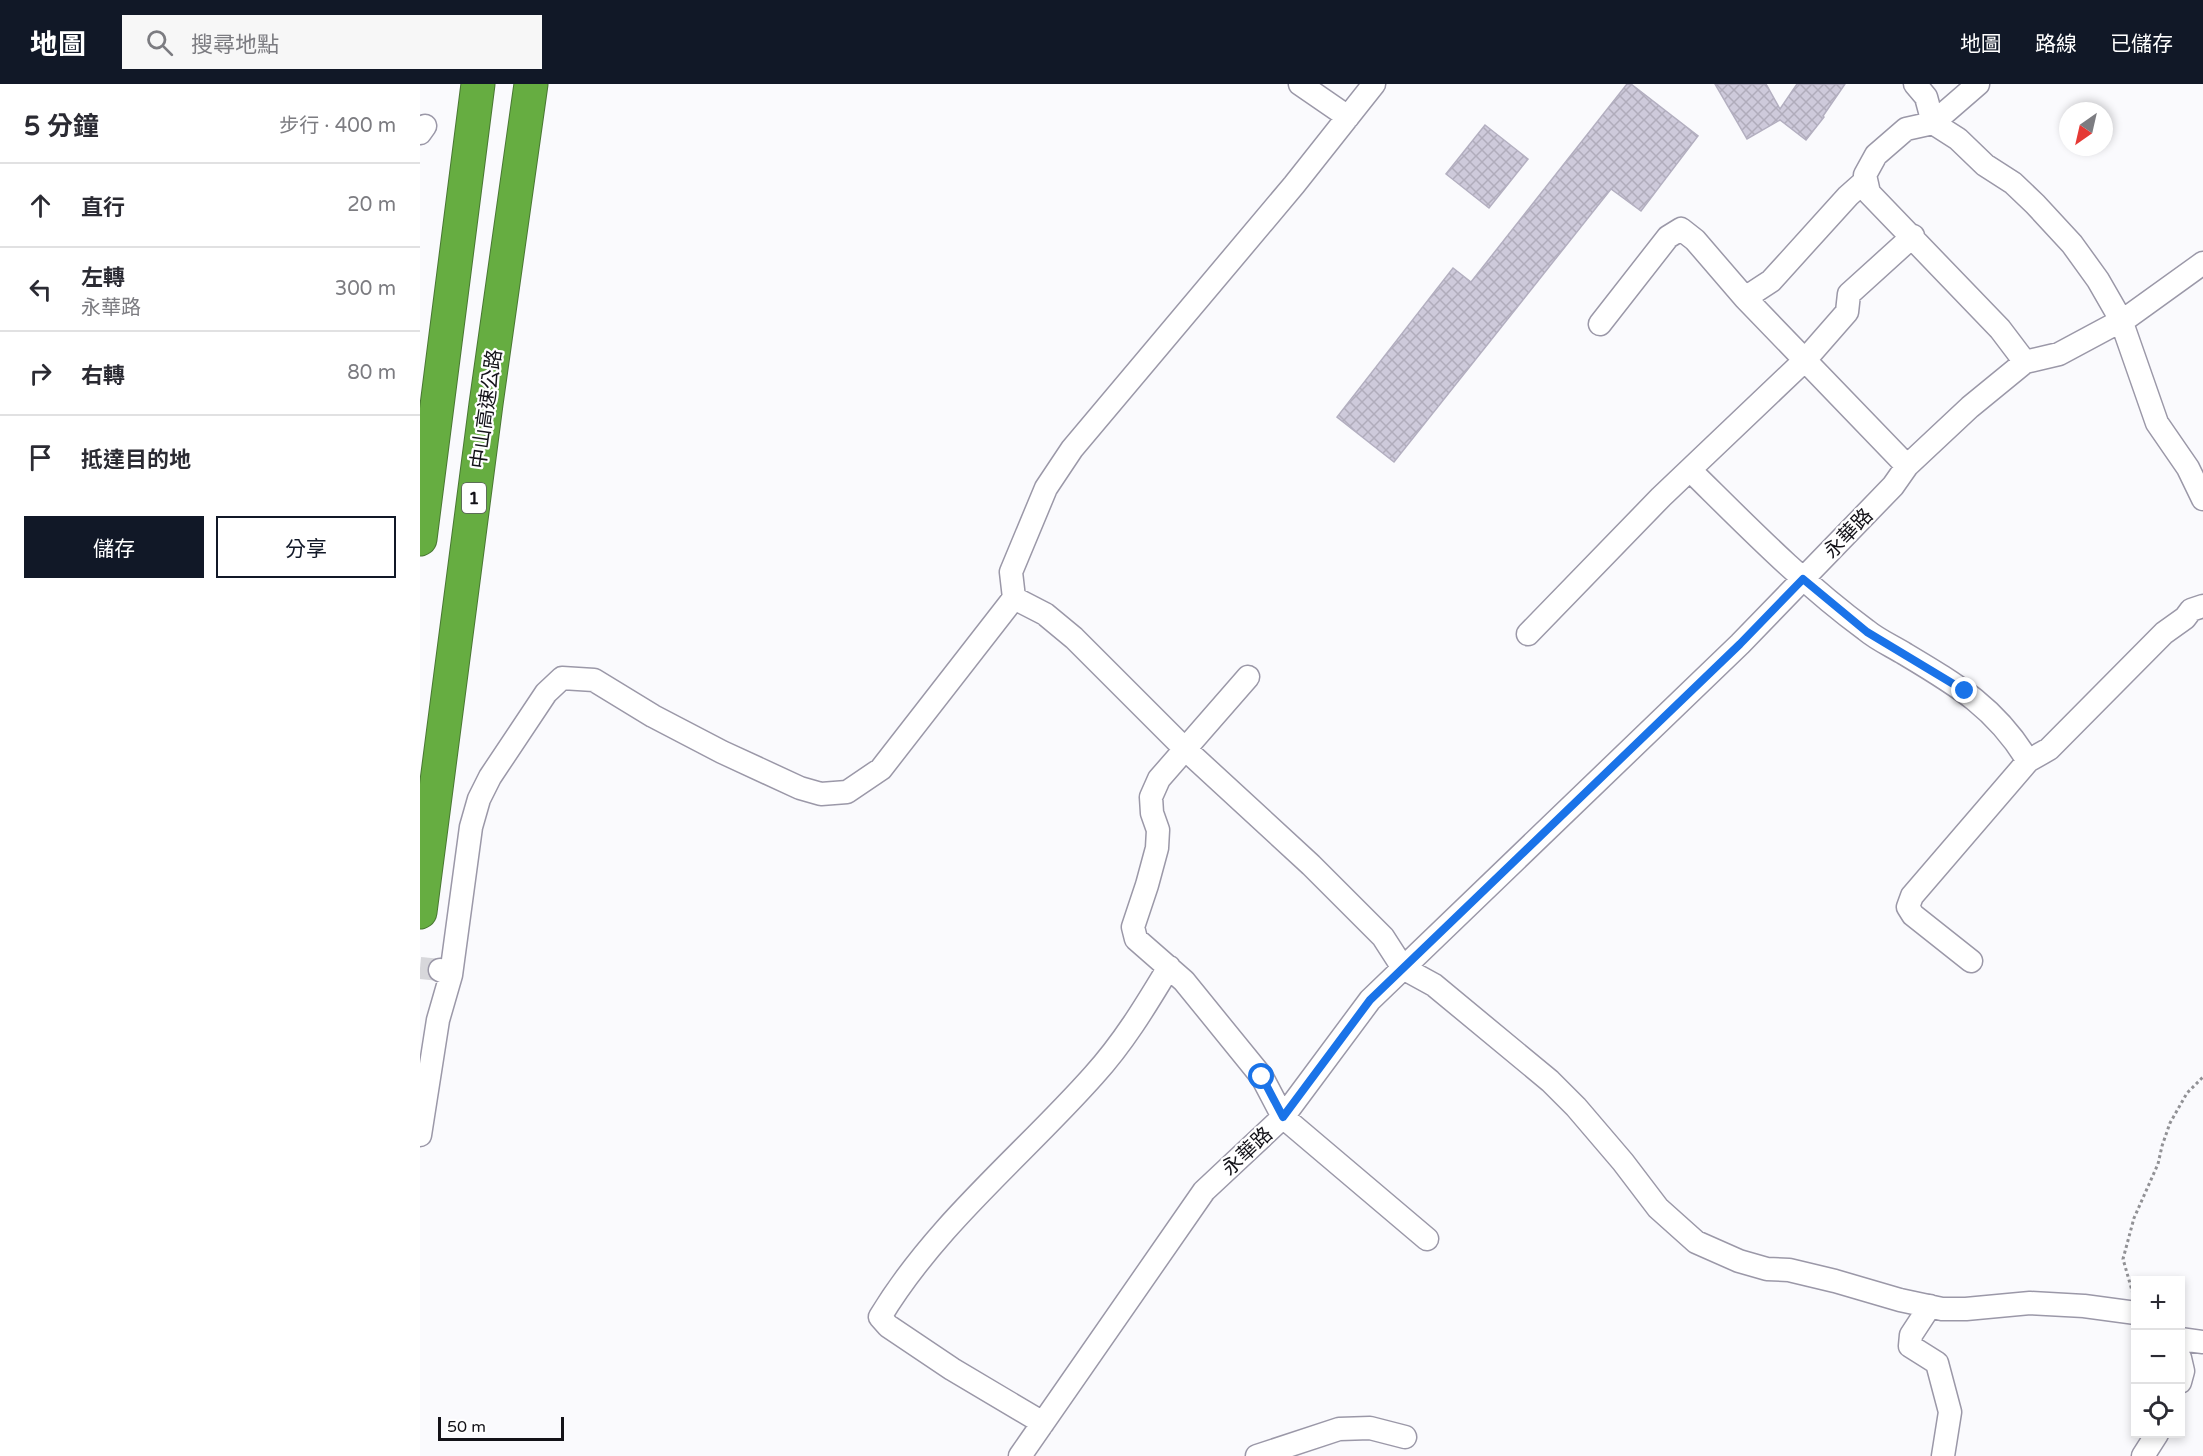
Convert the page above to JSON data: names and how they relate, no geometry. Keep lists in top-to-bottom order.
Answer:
{
  "streets": {
    "highway": ["中山高速公路", "1"],
    "street": ["永華路"]
  },
  "scale_bar": "50 m",
  "north": "bottom left",
  "page": {
    "header": "地圖",
    "search": "搜尋地點",
    "nav": ["地圖", "路線", "已儲存"],
    "heading": ["5 分鐘", "步行 · 400 m"],
    "list": [
      ["直行", "20 m"],
      ["左轉", "永華路", "300 m"],
      ["右轉", "80 m"],
      "抵達目的地"
    ],
    "buttons": ["儲存", "分享"],
    "map_buttons": ["+", "−"],
    "scale": "50 m"
  }
}
